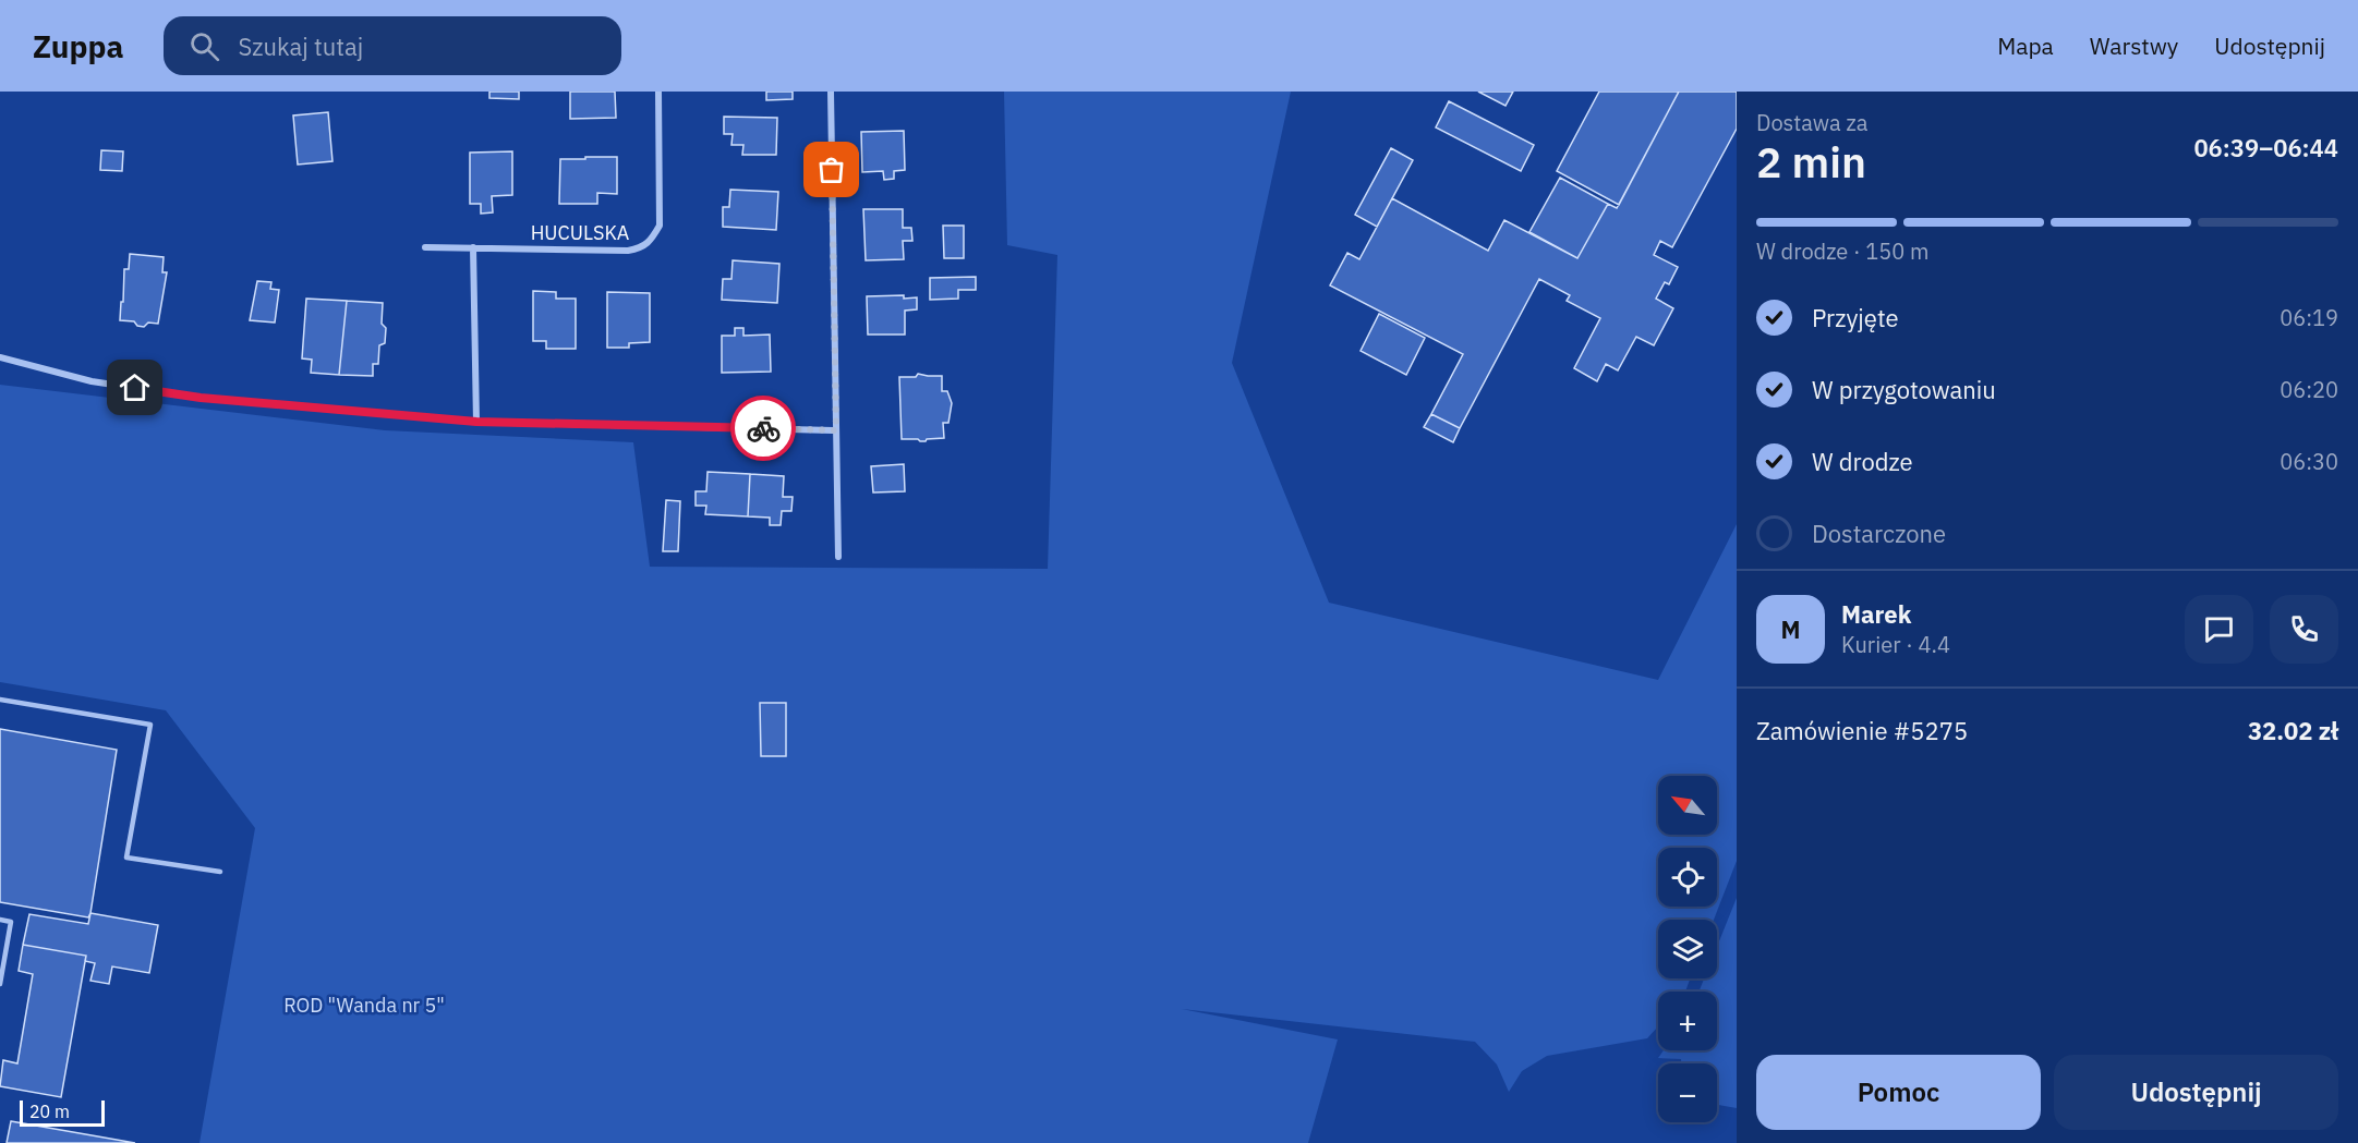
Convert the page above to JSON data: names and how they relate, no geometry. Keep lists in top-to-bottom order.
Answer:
{
  "streets": {
    "street": ["HUCULSKA"]
  },
  "parks": ["ROD \"Wanda nr 5\""],
  "scale_bar": "20 m",
  "north": "top left",
  "page": {
    "header": "Zuppa",
    "search": "Szukaj tutaj",
    "nav": ["Mapa", "Warstwy", "Udostępnij"],
    "heading": ["2 min", "Dostawa za", "06:39–06:44"],
    "panel": [
      "Marek",
      "Kurier · 4.4",
      "Zamówienie #5275",
      "32.02 zł"
    ],
    "bar": "W drodze · 150 m",
    "list": [
      ["Przyjęte", "06:19"],
      ["W przygotowaniu", "06:20"],
      ["W drodze", "06:30"],
      "Dostarczone"
    ],
    "round": "M",
    "map_buttons": ["+", "−"],
    "buttons": ["Pomoc", "Udostępnij"],
    "scale": "20 m"
  }
}
